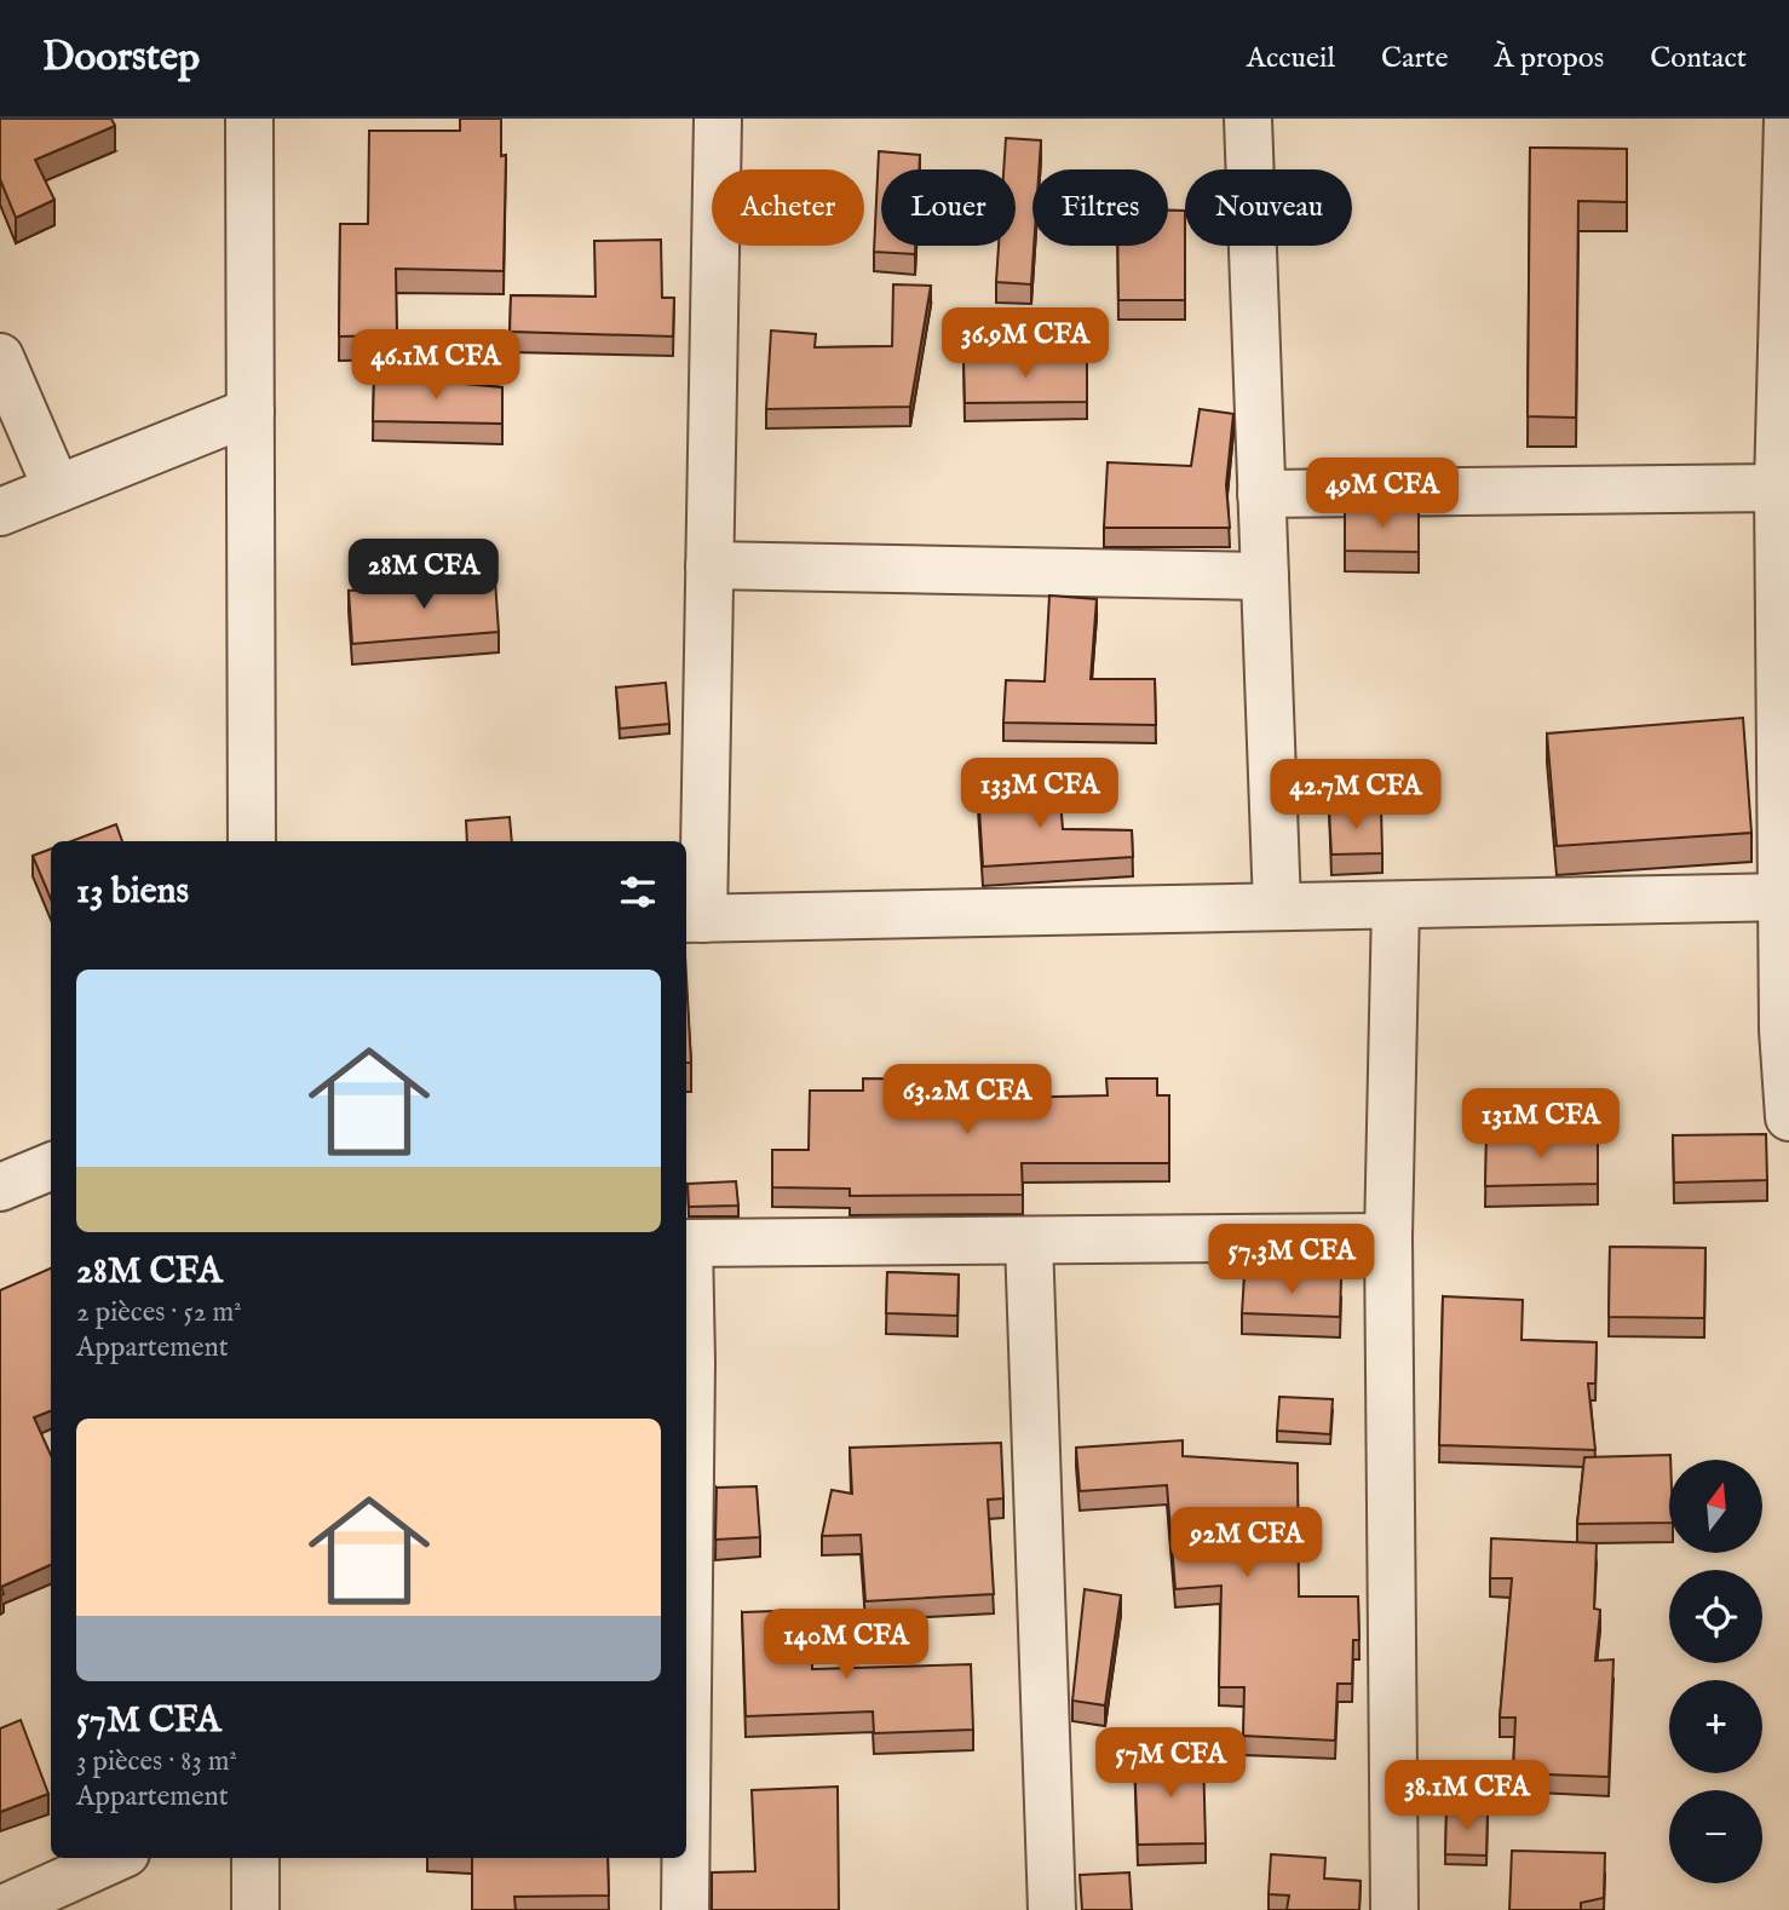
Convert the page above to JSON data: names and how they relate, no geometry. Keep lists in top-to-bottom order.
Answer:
{
  "north": "top",
  "page": {
    "header": "Doorstep",
    "nav": [
      "Accueil",
      "Carte",
      "À propos",
      "Contact"
    ],
    "chip": [
      "Acheter",
      "Louer",
      "Filtres",
      "Nouveau"
    ],
    "price": [
      "36.9M CFA",
      "46.1M CFA",
      "49M CFA",
      "28M CFA",
      "133M CFA",
      "42.7M CFA",
      "63.2M CFA",
      "131M CFA",
      "57.3M CFA",
      "92M CFA",
      "140M CFA",
      "57M CFA",
      "38.1M CFA"
    ],
    "heading": "13 biens",
    "list": [
      {
        "name": "28M CFA",
        "note": "2 pièces · 52 m² · Appartement"
      },
      {
        "name": "57M CFA",
        "note": "3 pièces · 83 m² · Appartement"
      }
    ],
    "map_buttons": ["+", "−"]
  }
}
